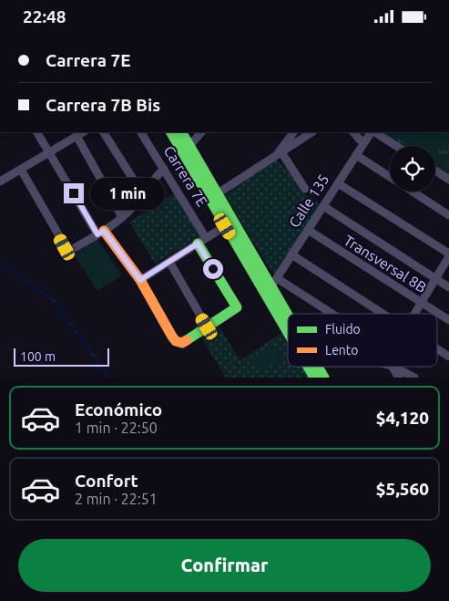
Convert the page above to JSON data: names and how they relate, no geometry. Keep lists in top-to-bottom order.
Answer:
{
  "streets": {
    "main road": ["Carrera 7E"],
    "street": ["Calle 135", "Transversal 8B"]
  },
  "crossings": [
    ["Calle 135", "Transversal 8B"]
  ],
  "legend": ["Fluido", "Lento"],
  "scale_bar": "100 m",
  "page": {
    "status": "22:48",
    "banner": ["Carrera 7E", "Carrera 7B Bis"],
    "bubble": "1 min",
    "scale": "100 m",
    "list": [
      {
        "name": "Económico",
        "note": "1 min · 22:50",
        "value": "$4,120"
      },
      {
        "name": "Confort",
        "note": "2 min · 22:51",
        "value": "$5,560"
      }
    ],
    "buttons": "Confirmar"
  }
}
